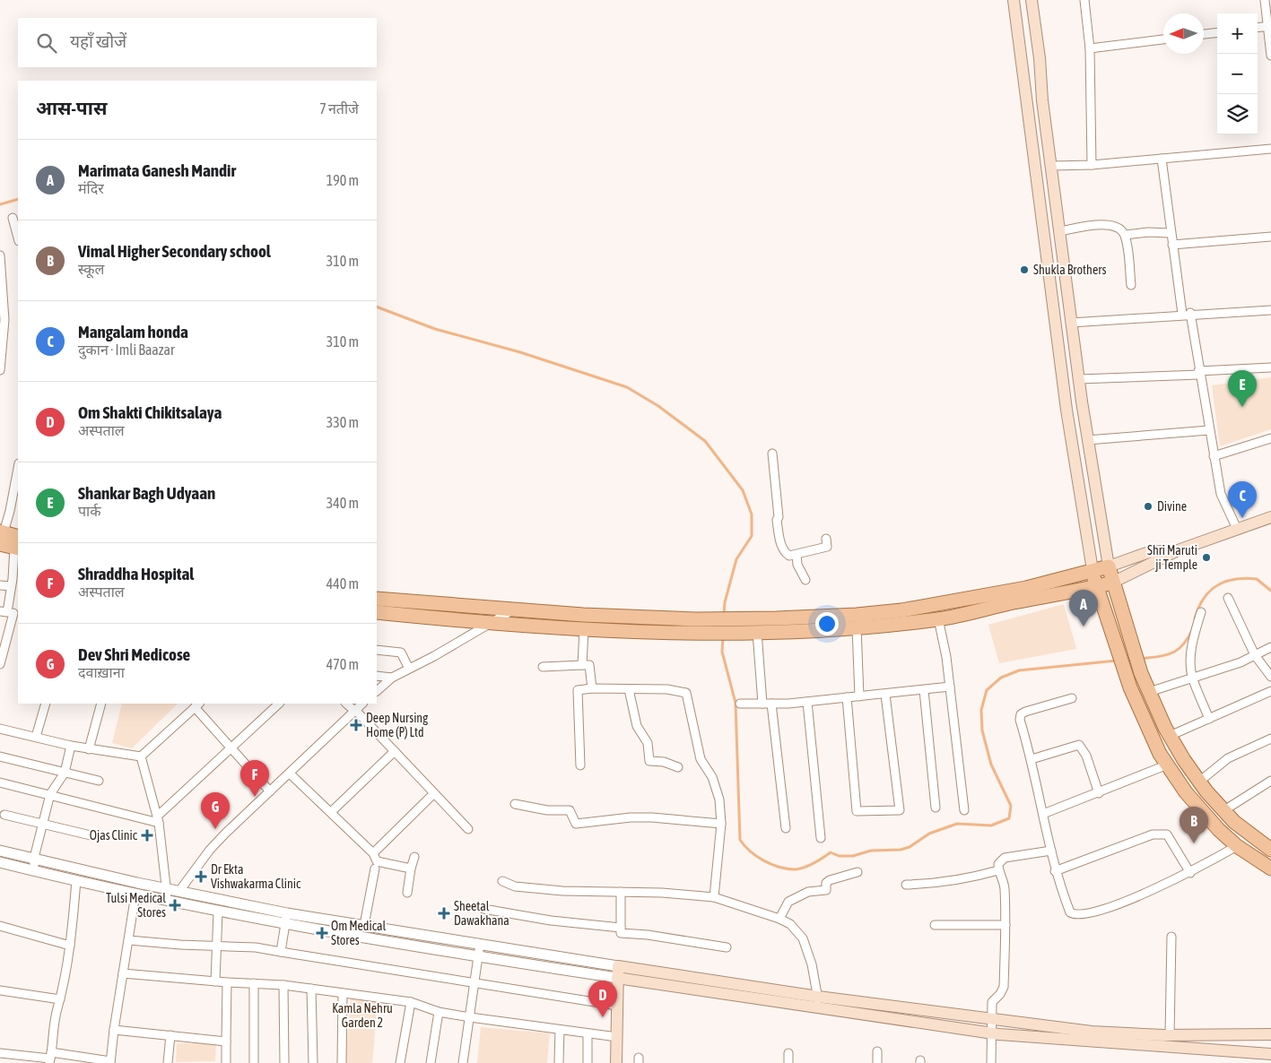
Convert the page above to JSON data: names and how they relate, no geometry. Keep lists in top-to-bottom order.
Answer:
{
  "parks": ["Kamla Nehru Garden 2"],
  "places": {
    "other": ["Shukla Brothers", "Divine", "Shri Maruti ji Temple"],
    "health": [
      "Deep Nursing Home (P) Ltd",
      "Ojas Clinic",
      "Dr Ekta Vishwakarma Clinic",
      "Tulsi Medical Stores",
      "Sheetal Dawakhana",
      "Om Medical Stores"
    ]
  },
  "north": "left",
  "page": {
    "map_buttons": ["+", "−"],
    "search": "यहाँ खोजें",
    "heading": ["आस-पास", "7 नतीजे"],
    "list": [
      {
        "mark": "A",
        "name": "Marimata Ganesh Mandir",
        "note": "मंदिर",
        "value": "190 m"
      },
      {
        "mark": "B",
        "name": "Vimal Higher Secondary school",
        "note": "स्कूल",
        "value": "310 m"
      },
      {
        "mark": "C",
        "name": "Mangalam honda",
        "note": "दुकान · Imli Baazar",
        "value": "310 m"
      },
      {
        "mark": "D",
        "name": "Om Shakti Chikitsalaya",
        "note": "अस्पताल",
        "value": "330 m"
      },
      {
        "mark": "E",
        "name": "Shankar Bagh Udyaan",
        "note": "पार्क",
        "value": "340 m"
      },
      {
        "mark": "F",
        "name": "Shraddha Hospital",
        "note": "अस्पताल",
        "value": "440 m"
      },
      {
        "mark": "G",
        "name": "Dev Shri Medicose",
        "note": "दवाख़ाना",
        "value": "470 m"
      }
    ],
    "pins": [
      "E",
      "C",
      "A",
      "F",
      "G",
      "B",
      "D"
    ]
  }
}
